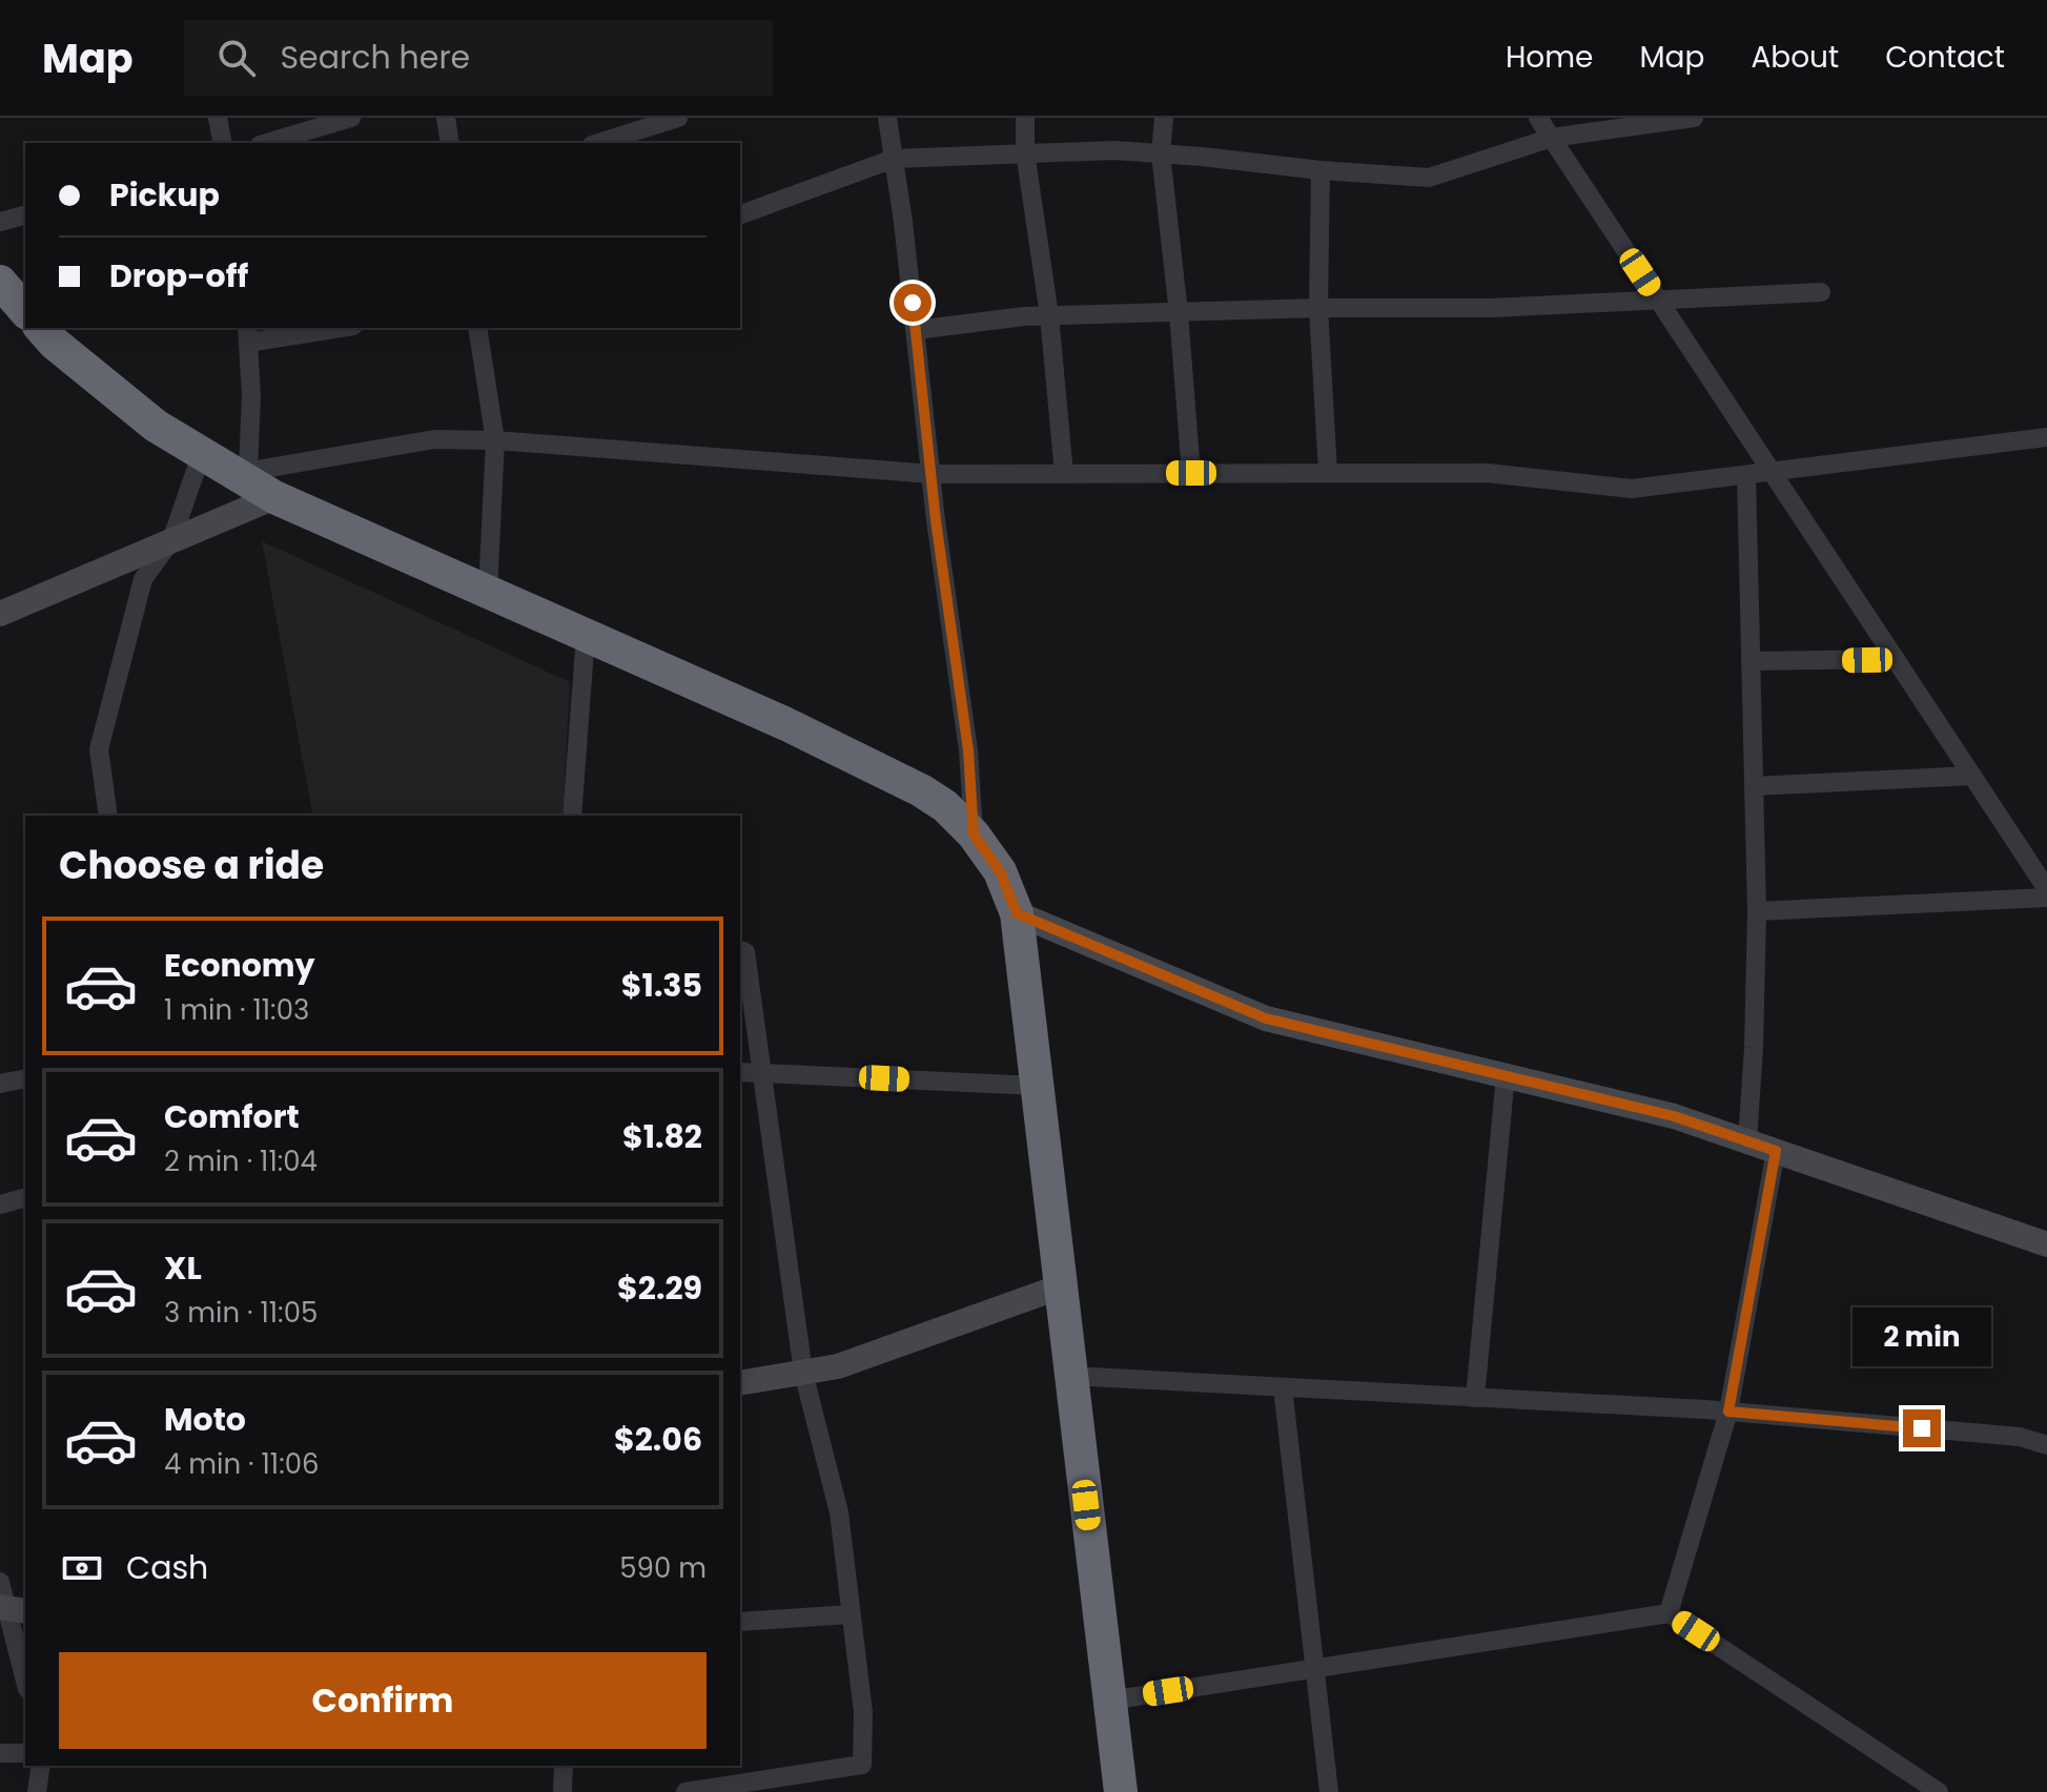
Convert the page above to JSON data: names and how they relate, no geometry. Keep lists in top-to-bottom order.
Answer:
{
  "page": {
    "header": "Map",
    "search": "Search here",
    "nav": [
      "Home",
      "Map",
      "About",
      "Contact"
    ],
    "banner": ["Pickup", "Drop-off"],
    "heading": "Choose a ride",
    "list": [
      {
        "name": "Economy",
        "note": "1 min · 11:03",
        "value": "$1.35"
      },
      {
        "name": "Comfort",
        "note": "2 min · 11:04",
        "value": "$1.82"
      },
      {
        "name": "XL",
        "note": "3 min · 11:05",
        "value": "$2.29"
      },
      {
        "name": "Moto",
        "note": "4 min · 11:06",
        "value": "$2.06"
      }
    ],
    "bubble": "2 min",
    "pay": ["Cash", "590 m"],
    "buttons": "Confirm"
  }
}
